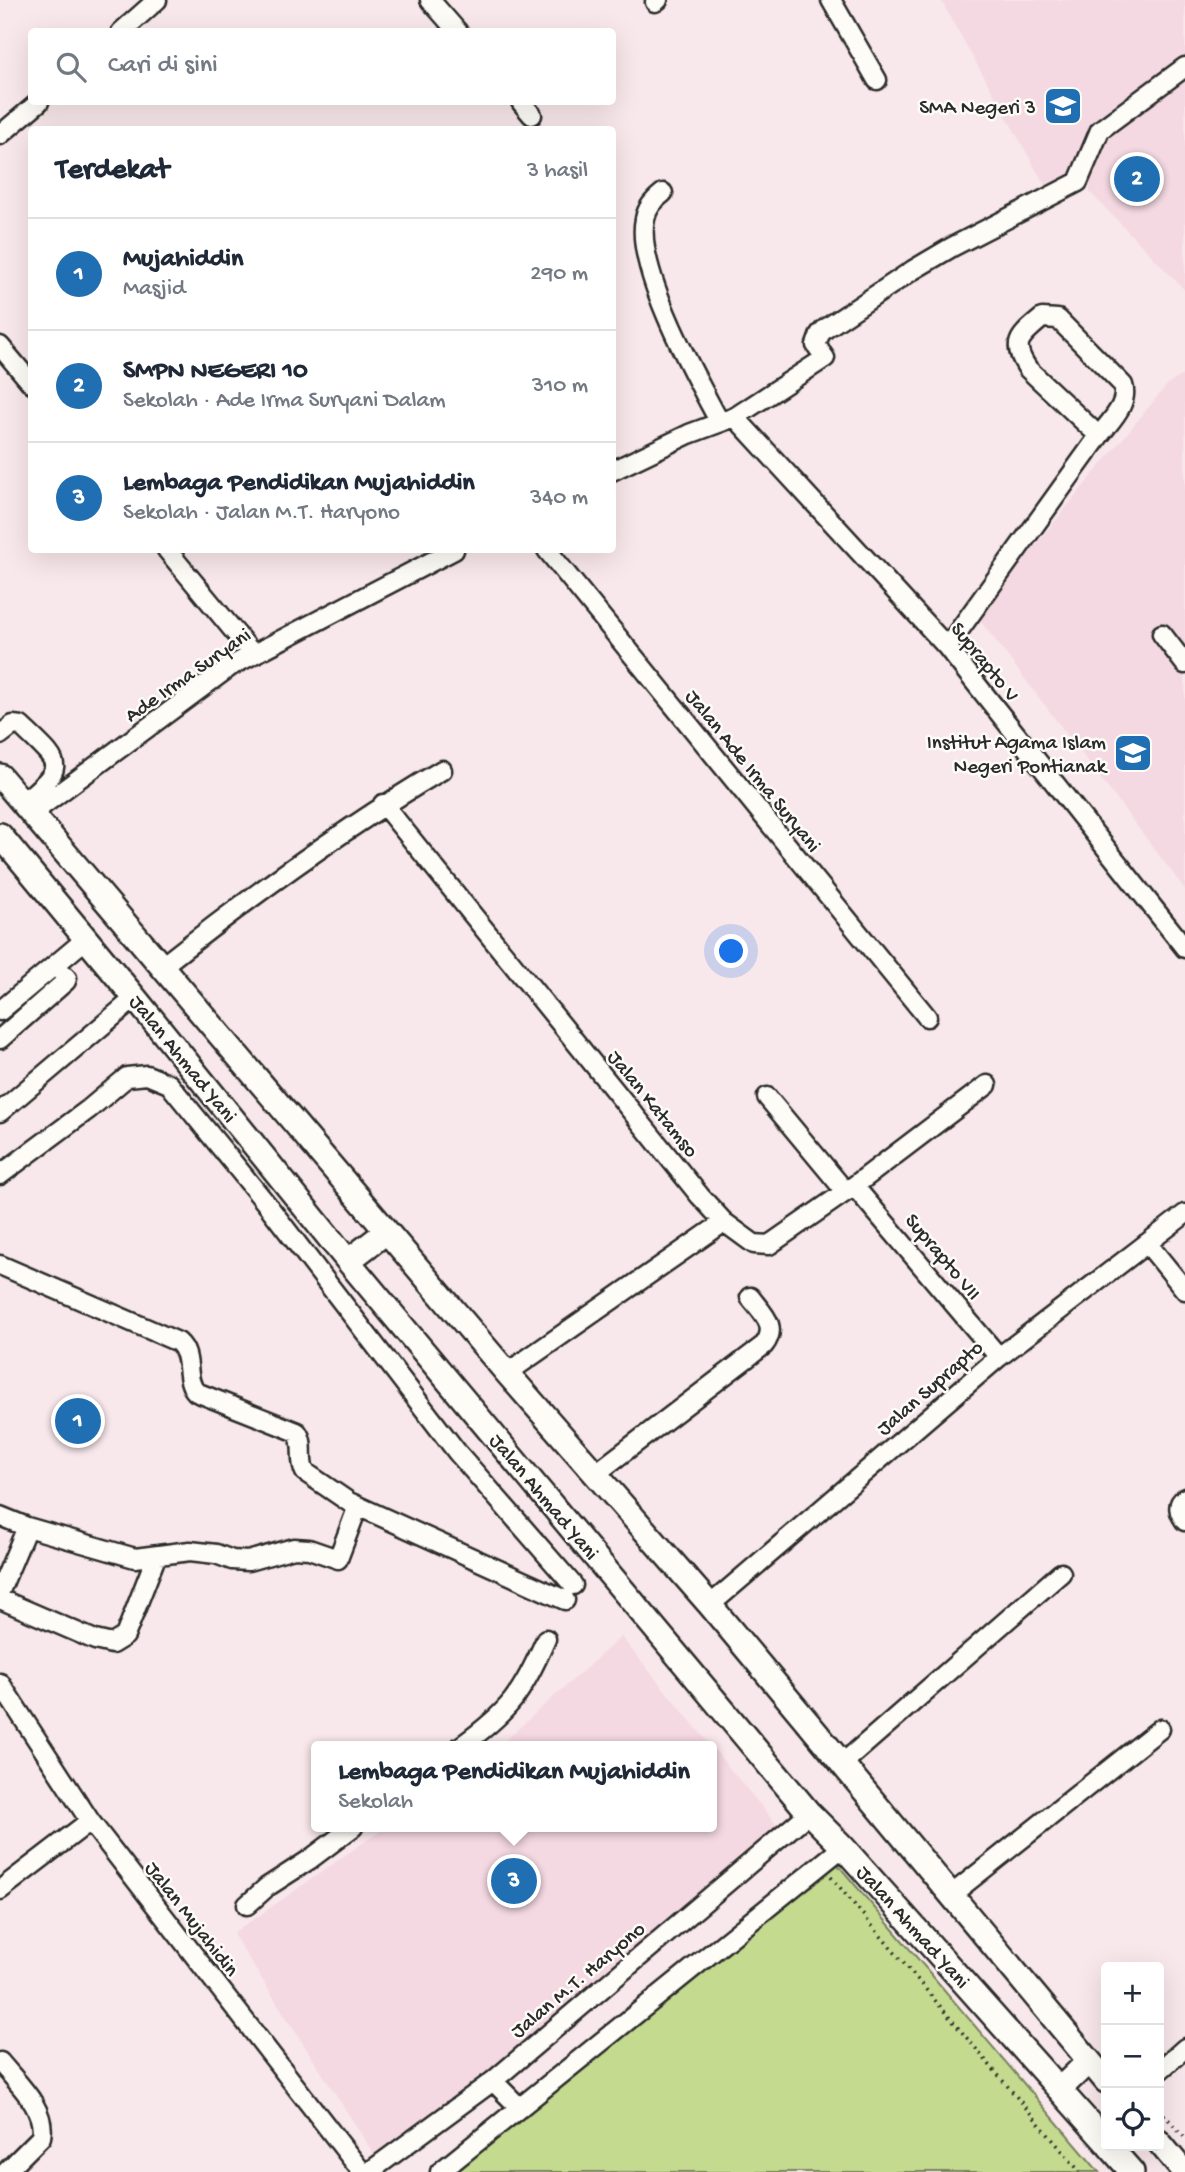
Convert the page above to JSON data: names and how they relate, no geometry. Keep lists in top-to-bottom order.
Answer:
{
  "streets": {
    "main road": ["Jalan Ahmad Yani"],
    "street": [
      "Suprapto V",
      "Ade Irma Suryani",
      "Jalan Ade Irma Suryani",
      "Jalan Katamso",
      "Suprapto VII",
      "Jalan Suprapto",
      "Jalan Mujahidin",
      "Jalan M.T. Haryono"
    ]
  },
  "crossings": [
    ["Ade Irma Suryani", "Jalan Ahmad Yani"],
    ["Jalan Ahmad Yani", "Jalan Suprapto"],
    ["Jalan Ahmad Yani", "Jalan M.T. Haryono"],
    ["Jalan Katamso", "Suprapto VII"],
    ["Suprapto VII", "Jalan Suprapto"]
  ],
  "places": {
    "school or university": ["SMA Negeri 3", "Institut Agama Islam Negeri Pontianak"]
  },
  "page": {
    "search": "Cari di sini",
    "heading": ["Terdekat", "3 hasil"],
    "pins": ["2", "1", "3"],
    "list": [
      {
        "mark": "1",
        "name": "Mujahiddin",
        "note": "Masjid",
        "value": "290 m"
      },
      {
        "mark": "2",
        "name": "SMPN NEGERI 10",
        "note": "Sekolah · Ade Irma Suryani Dalam",
        "value": "310 m"
      },
      {
        "mark": "3",
        "name": "Lembaga Pendidikan Mujahiddin",
        "note": "Sekolah · Jalan M.T. Haryono",
        "value": "340 m"
      }
    ],
    "popup": ["Lembaga Pendidikan Mujahiddin", "Sekolah"],
    "map_buttons": ["+", "−"]
  }
}
